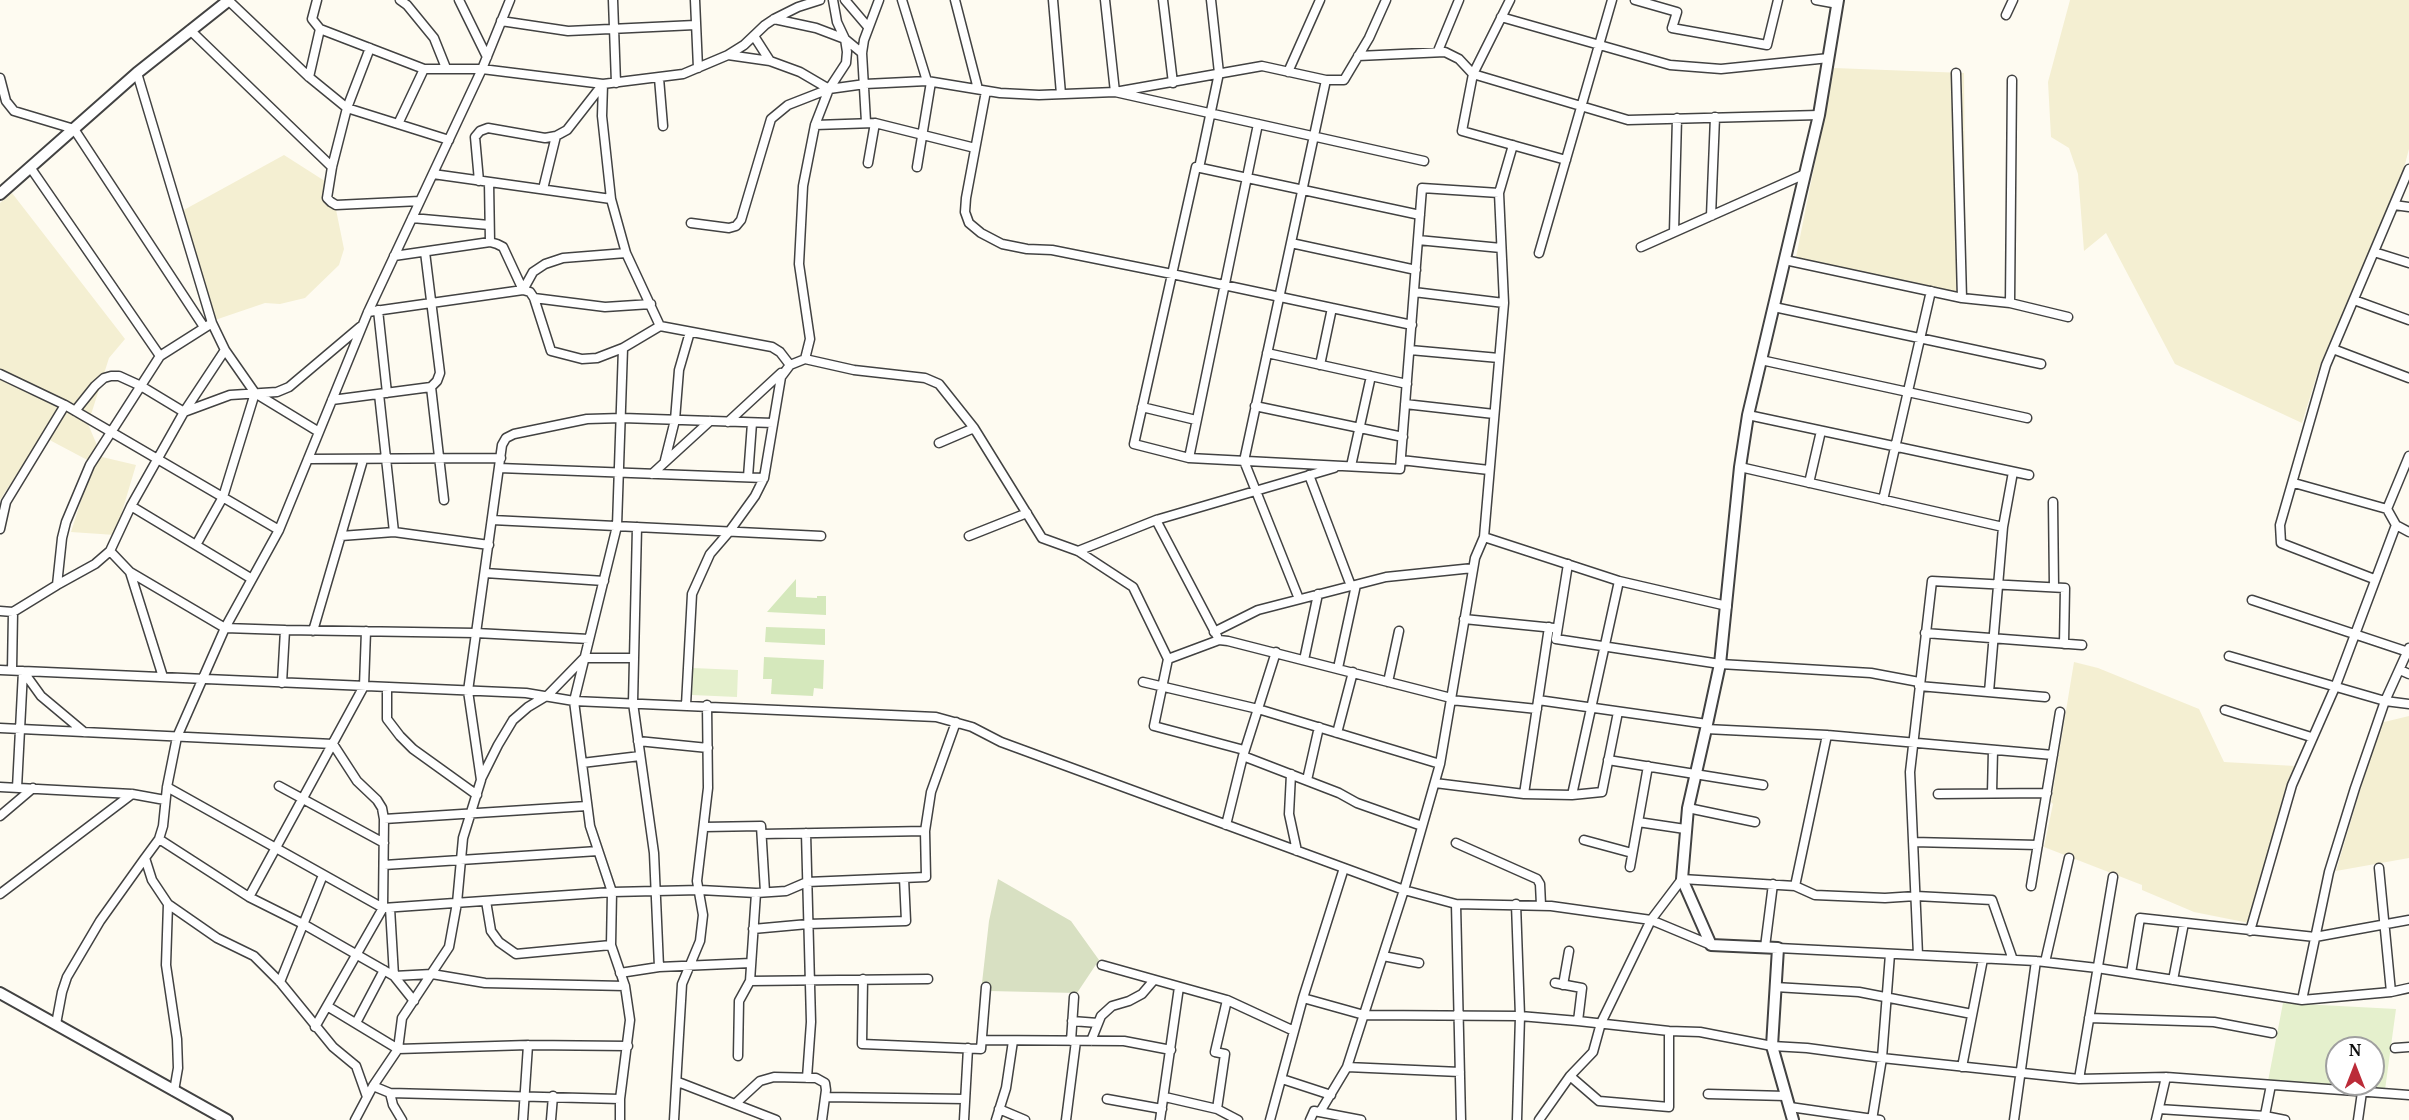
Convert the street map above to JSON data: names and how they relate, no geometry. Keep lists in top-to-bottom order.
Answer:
{
  "north": "top"
}
